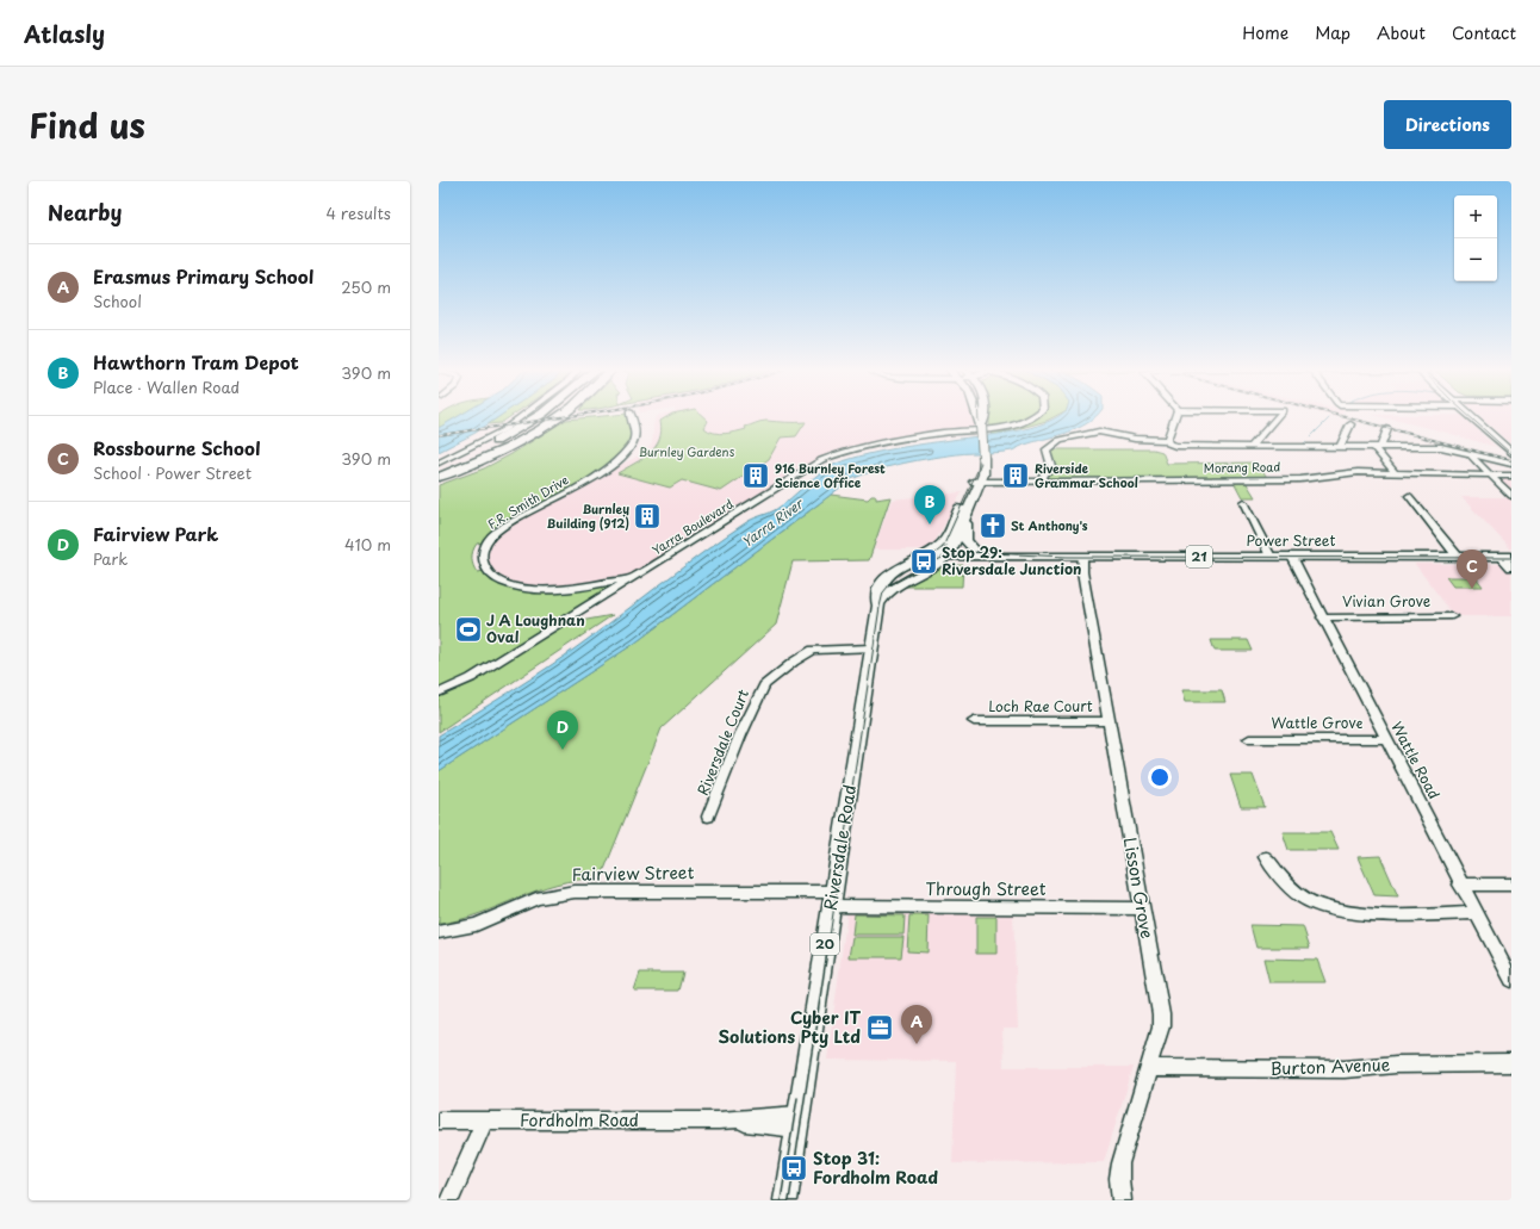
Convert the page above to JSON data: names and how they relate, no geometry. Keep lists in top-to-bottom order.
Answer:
{
  "streets": {
    "main road": [
      "Power Street",
      "21",
      "Riversdale Road",
      "20"
    ],
    "street": [
      "Morang Road",
      "F.R. Smith Drive",
      "Yarra Boulevard",
      "Vivian Grove",
      "Loch Rae Court",
      "Wattle Grove",
      "Riversdale Court",
      "Wattle Road",
      "Fairview Street",
      "Lisson Grove",
      "Through Street",
      "Burton Avenue",
      "Fordholm Road"
    ]
  },
  "crossings": [
    ["F.R. Smith Drive", "Yarra Boulevard"],
    ["Power Street", "Wattle Road"],
    ["Power Street", "Riversdale Road"],
    ["Power Street", "Lisson Grove"],
    ["Vivian Grove", "Wattle Road"],
    ["Loch Rae Court", "Lisson Grove"],
    ["Wattle Grove", "Wattle Road"],
    ["Riversdale Court", "Riversdale Road"],
    ["Riversdale Road", "Fairview Street"],
    ["Riversdale Road", "Through Street"],
    ["Riversdale Road", "Fordholm Road"],
    ["Fairview Street", "Through Street"],
    ["Lisson Grove", "Through Street"],
    ["Lisson Grove", "Burton Avenue"]
  ],
  "water": ["Yarra River"],
  "parks": ["Burnley Gardens"],
  "places": {
    "building": ["916 Burnley Forest Science Office", "Riverside Grammar School", "Burnley Building (912)"],
    "church": ["St Anthony's"],
    "bus stop": ["Stop 29: Riversdale Junction", "Stop 31: Fordholm Road"],
    "sports": ["J A Loughnan Oval"],
    "office": ["Cyber IT Solutions Pty Ltd"]
  },
  "page": {
    "header": "Atlasly",
    "nav": [
      "Home",
      "Map",
      "About",
      "Contact"
    ],
    "title": "Find us",
    "buttons": "Directions",
    "heading": ["Nearby", "4 results"],
    "map_buttons": ["+", "−"],
    "list": [
      {
        "mark": "A",
        "name": "Erasmus Primary School",
        "note": "School",
        "value": "250 m"
      },
      {
        "mark": "B",
        "name": "Hawthorn Tram Depot",
        "note": "Place · Wallen Road",
        "value": "390 m"
      },
      {
        "mark": "C",
        "name": "Rossbourne School",
        "note": "School · Power Street",
        "value": "390 m"
      },
      {
        "mark": "D",
        "name": "Fairview Park",
        "note": "Park",
        "value": "410 m"
      }
    ],
    "pins": [
      "B",
      "C",
      "D",
      "A"
    ]
  }
}
